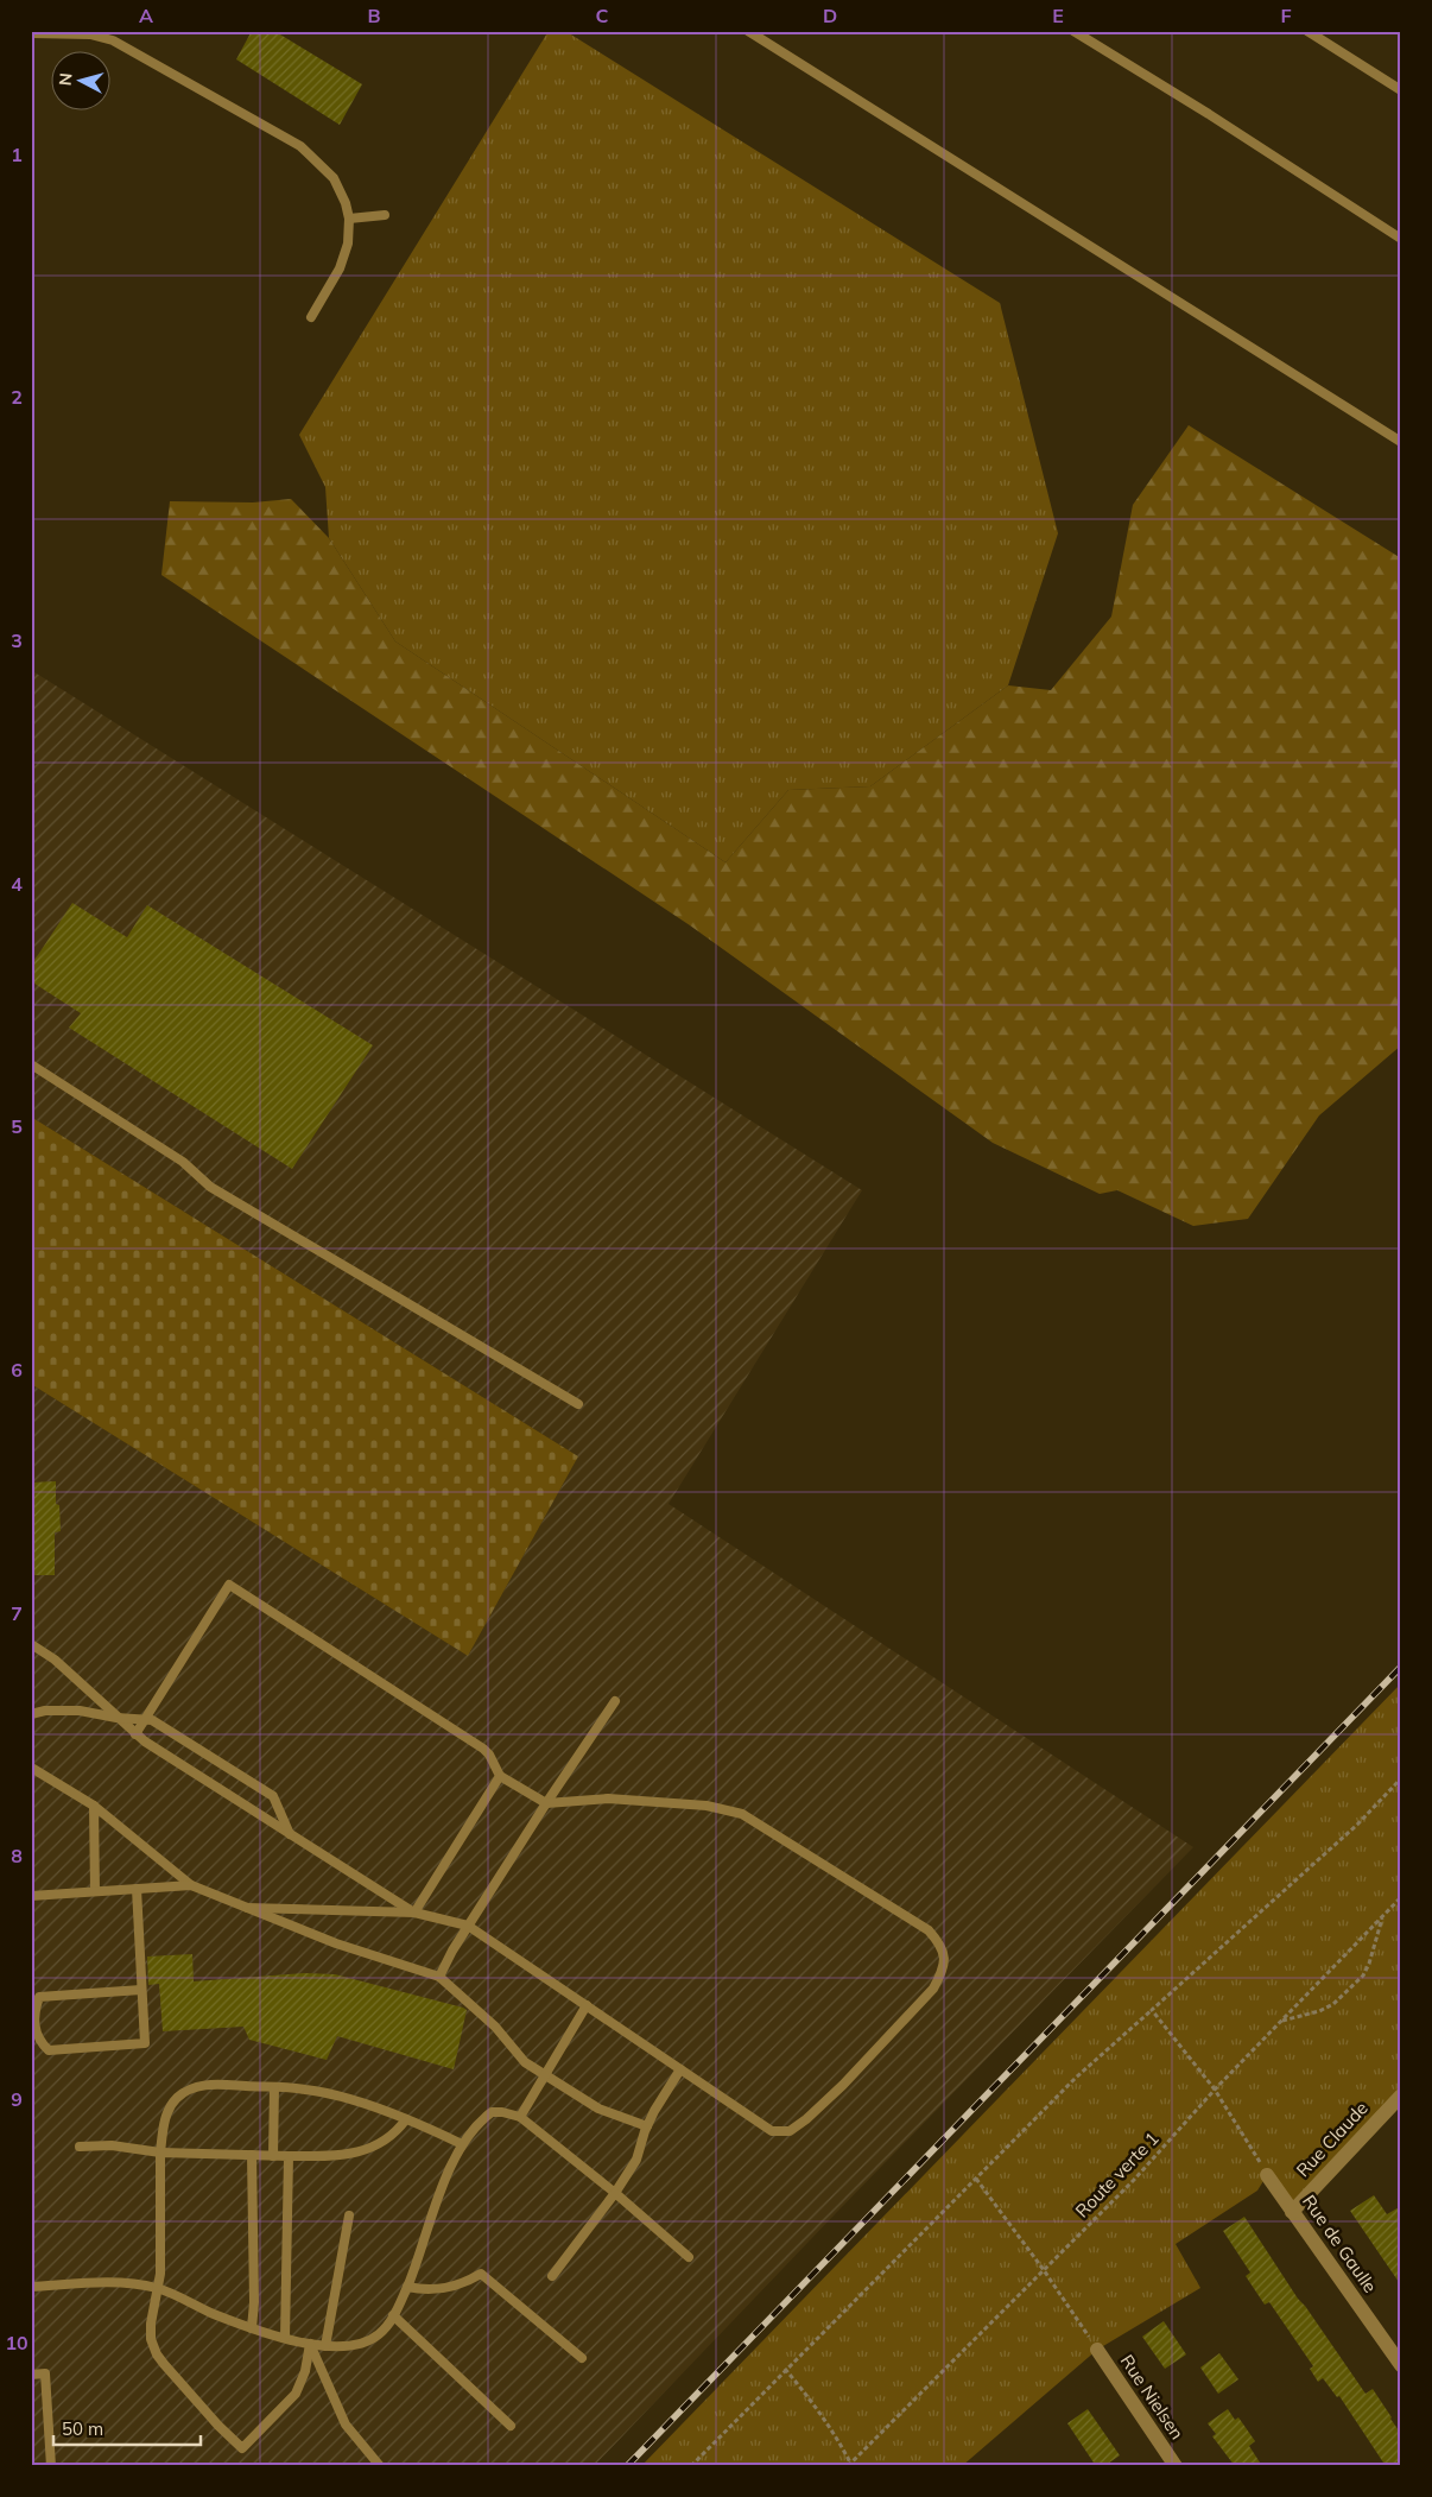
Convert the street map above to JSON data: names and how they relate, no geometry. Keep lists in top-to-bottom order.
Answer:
{
  "streets": {
    "street": ["Rue Claude", "Rue de Gaulle", "Rue Nielsen"],
    "path": ["Route verte 1"]
  },
  "crossings": [
    ["Rue Claude", "Rue de Gaulle"]
  ],
  "scale_bar": "50 m",
  "north": "left",
  "grid": {
    "columns": [
      "A",
      "B",
      "C",
      "D",
      "E",
      "F"
    ],
    "rows": [
      "1",
      "2",
      "3",
      "4",
      "5",
      "6",
      "7",
      "8",
      "9",
      "10"
    ]
  }
}
